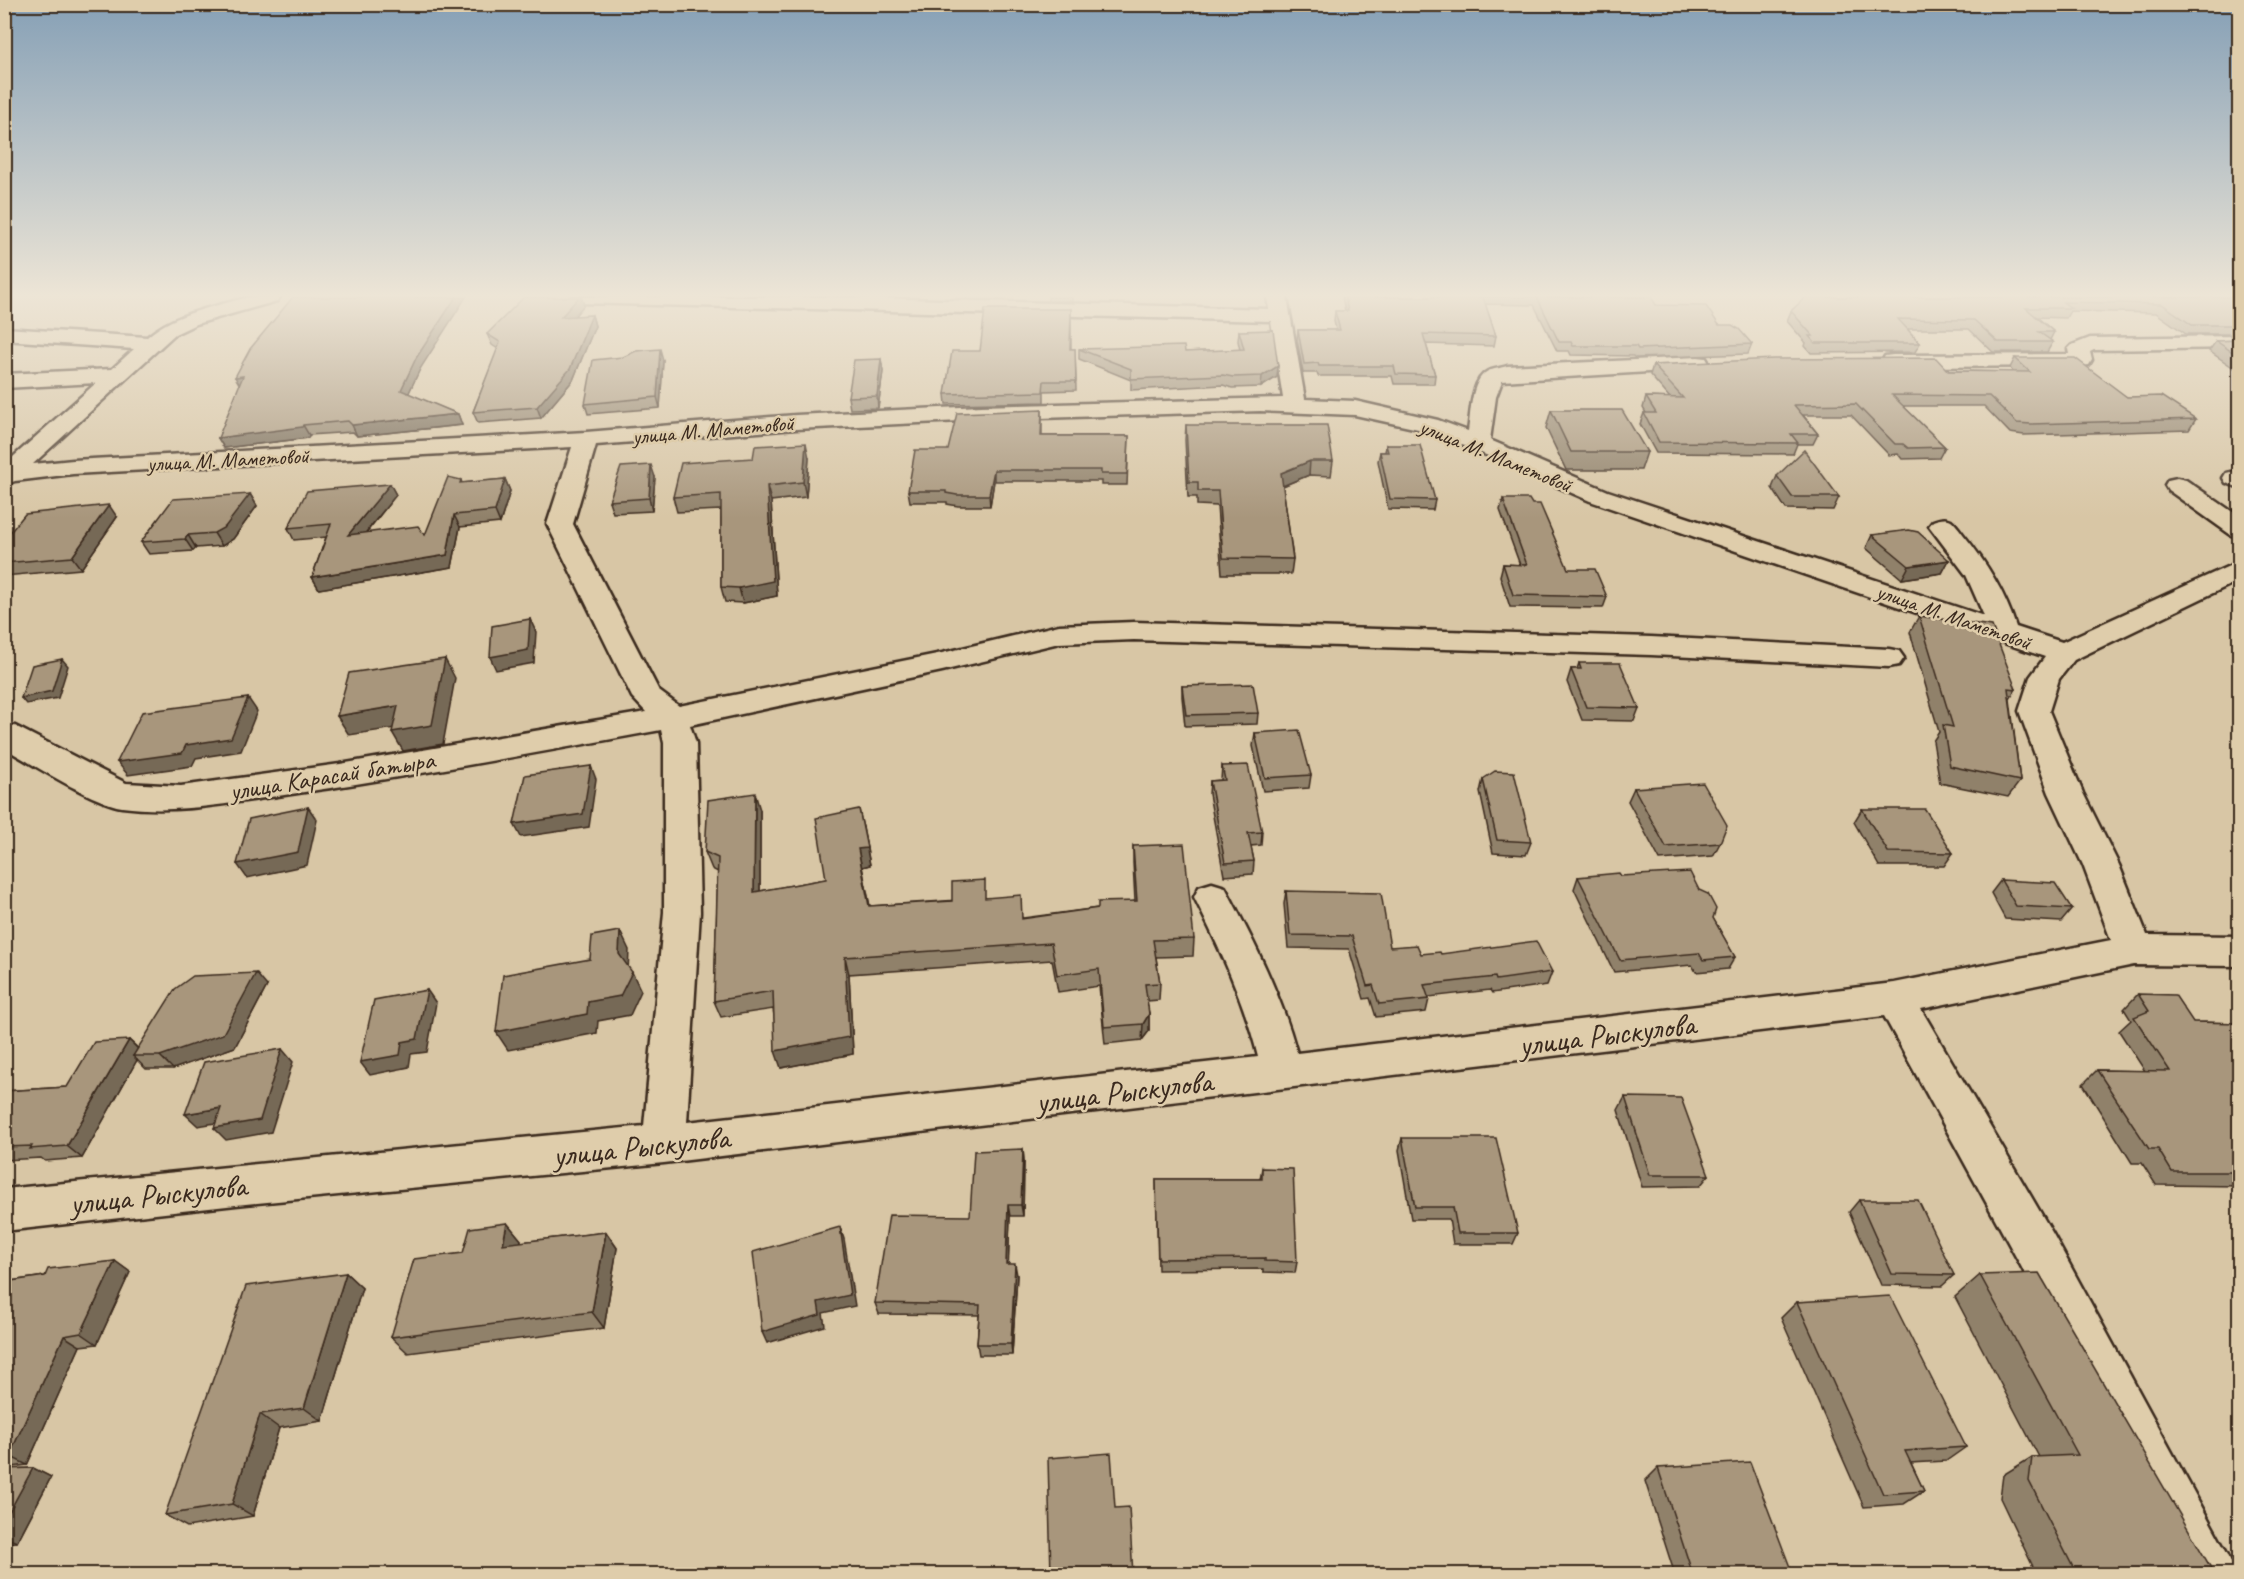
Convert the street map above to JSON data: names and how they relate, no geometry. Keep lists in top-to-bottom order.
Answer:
{
  "streets": {
    "street": ["улица М. Маметовой", "улица Карасай батыра", "улица Рыскулова"]
  },
  "crossings": [
    ["улица М. Маметовой", "улица Рыскулова"]
  ]
}
